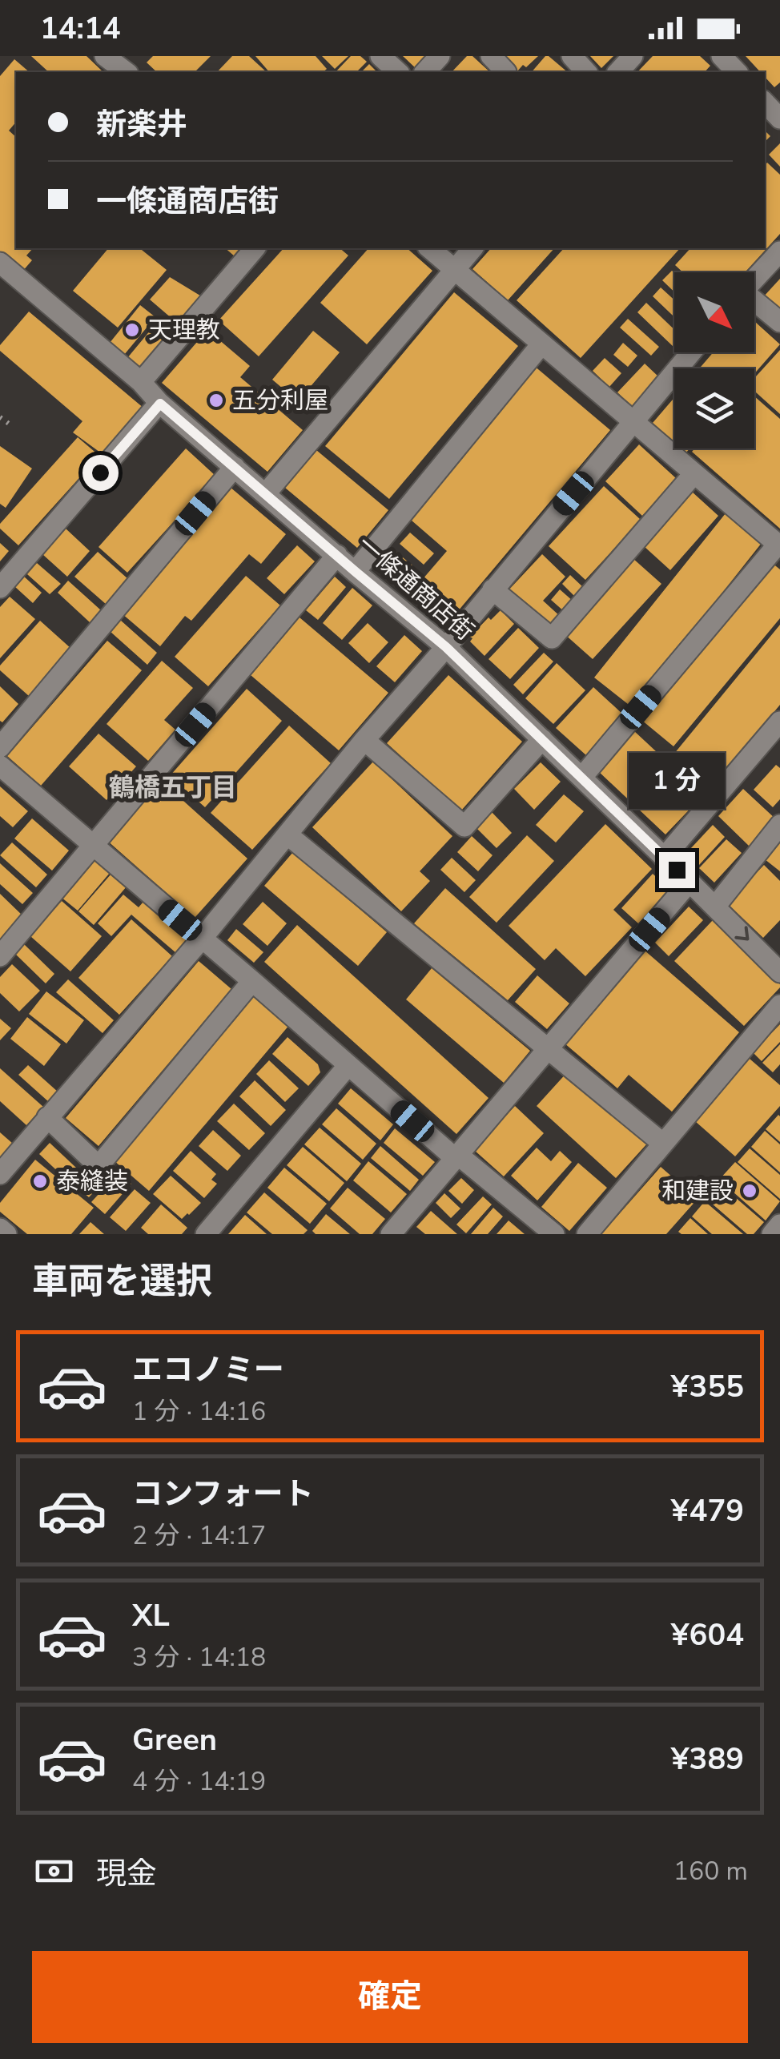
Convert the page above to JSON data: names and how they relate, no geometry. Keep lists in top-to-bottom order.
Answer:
{
  "streets": {
    "street": ["一條通商店街"]
  },
  "districts": ["鶴橋五丁目"],
  "places": [
    "天理教",
    "五分利屋",
    "泰縫装",
    "和建設"
  ],
  "north": "bottom right",
  "page": {
    "status": "14:14",
    "banner": ["新楽井", "一條通商店街"],
    "bubble": "1 分",
    "heading": "車両を選択",
    "list": [
      {
        "name": "エコノミー",
        "note": "1 分 · 14:16",
        "value": "¥355"
      },
      {
        "name": "コンフォート",
        "note": "2 分 · 14:17",
        "value": "¥479"
      },
      {
        "name": "XL",
        "note": "3 分 · 14:18",
        "value": "¥604"
      },
      {
        "name": "Green",
        "note": "4 分 · 14:19",
        "value": "¥389"
      }
    ],
    "pay": ["現金", "160 m"],
    "buttons": "確定"
  }
}
